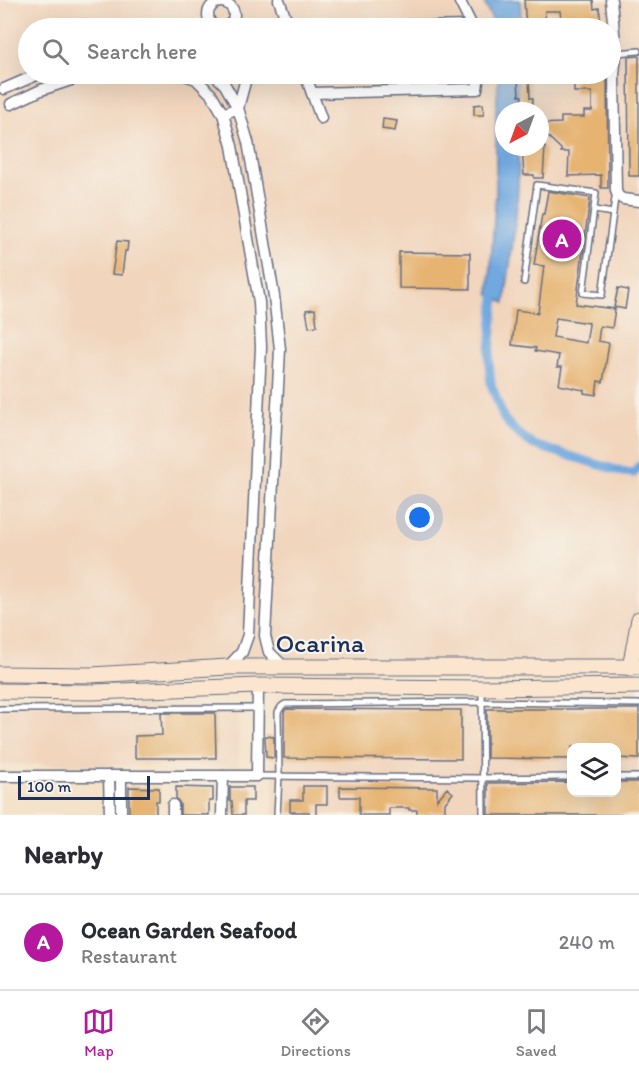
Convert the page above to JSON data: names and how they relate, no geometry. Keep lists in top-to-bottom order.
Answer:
{
  "streets": {
    "main road": ["Ocarina"]
  },
  "scale_bar": "100 m",
  "north": "bottom left",
  "page": {
    "search": "Search here",
    "pins": "A",
    "scale": "100 m",
    "heading": "Nearby",
    "list": [
      {
        "mark": "A",
        "name": "Ocean Garden Seafood",
        "note": "Restaurant",
        "value": "240 m"
      }
    ],
    "nav": ["Map", "Directions", "Saved"]
  }
}
